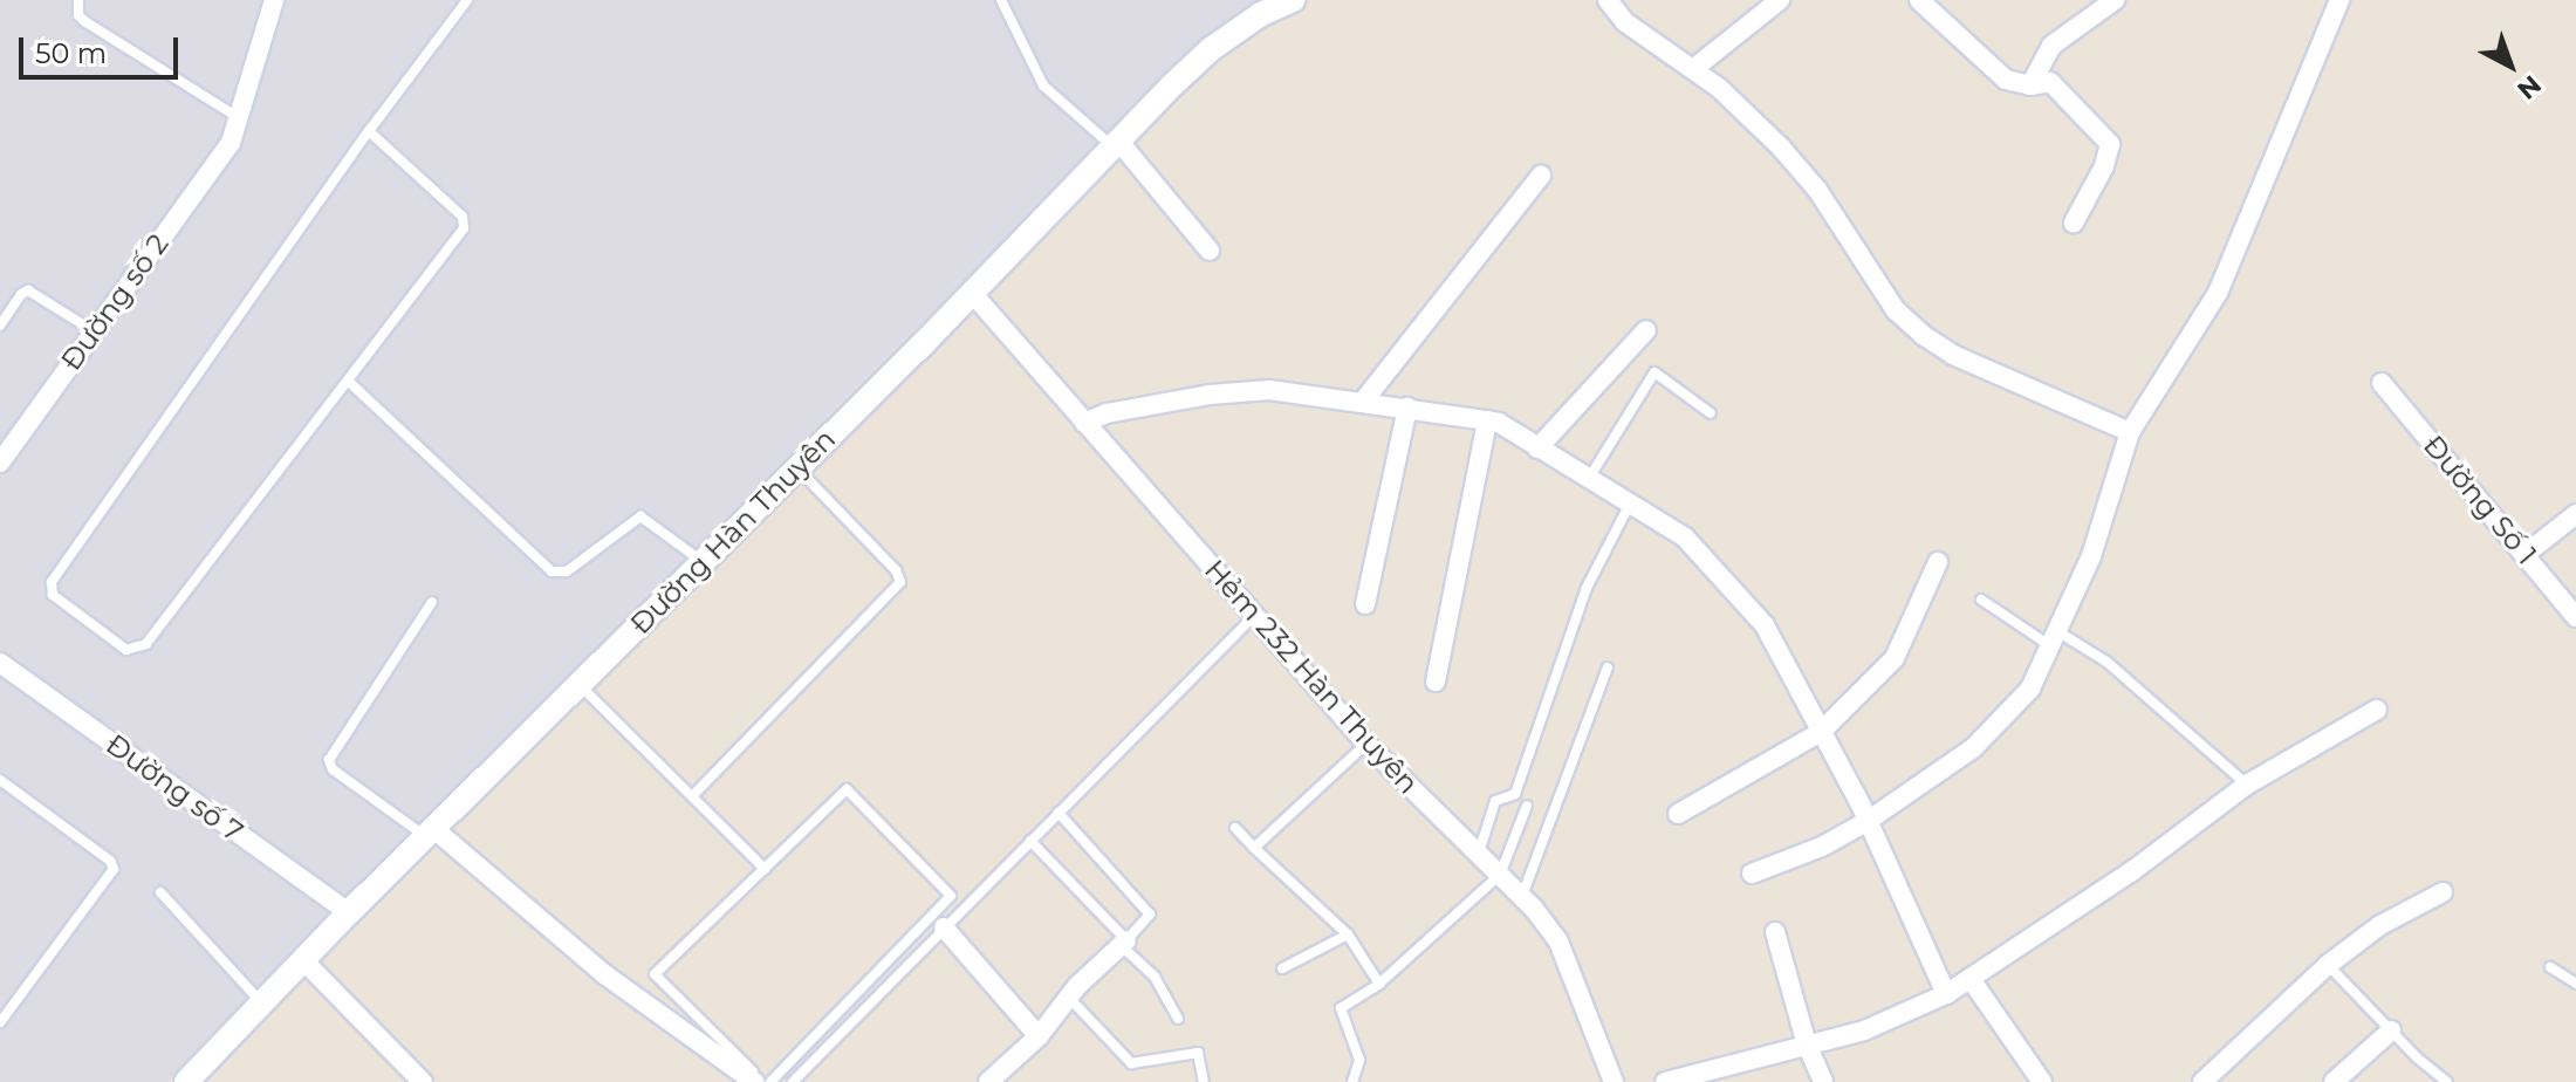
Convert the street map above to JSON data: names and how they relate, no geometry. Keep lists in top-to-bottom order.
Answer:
{
  "streets": {
    "street": [
      "Đường số 2",
      "Đường Số 1",
      "Đường Hàn Thuyên",
      "Hẻm 232 Hàn Thuyên",
      "Đường số 7"
    ]
  },
  "crossings": [
    ["Đường Hàn Thuyên", "Hẻm 232 Hàn Thuyên"],
    ["Đường Hàn Thuyên", "Đường số 7"]
  ],
  "scale_bar": "50 m",
  "north": "bottom right"
}
